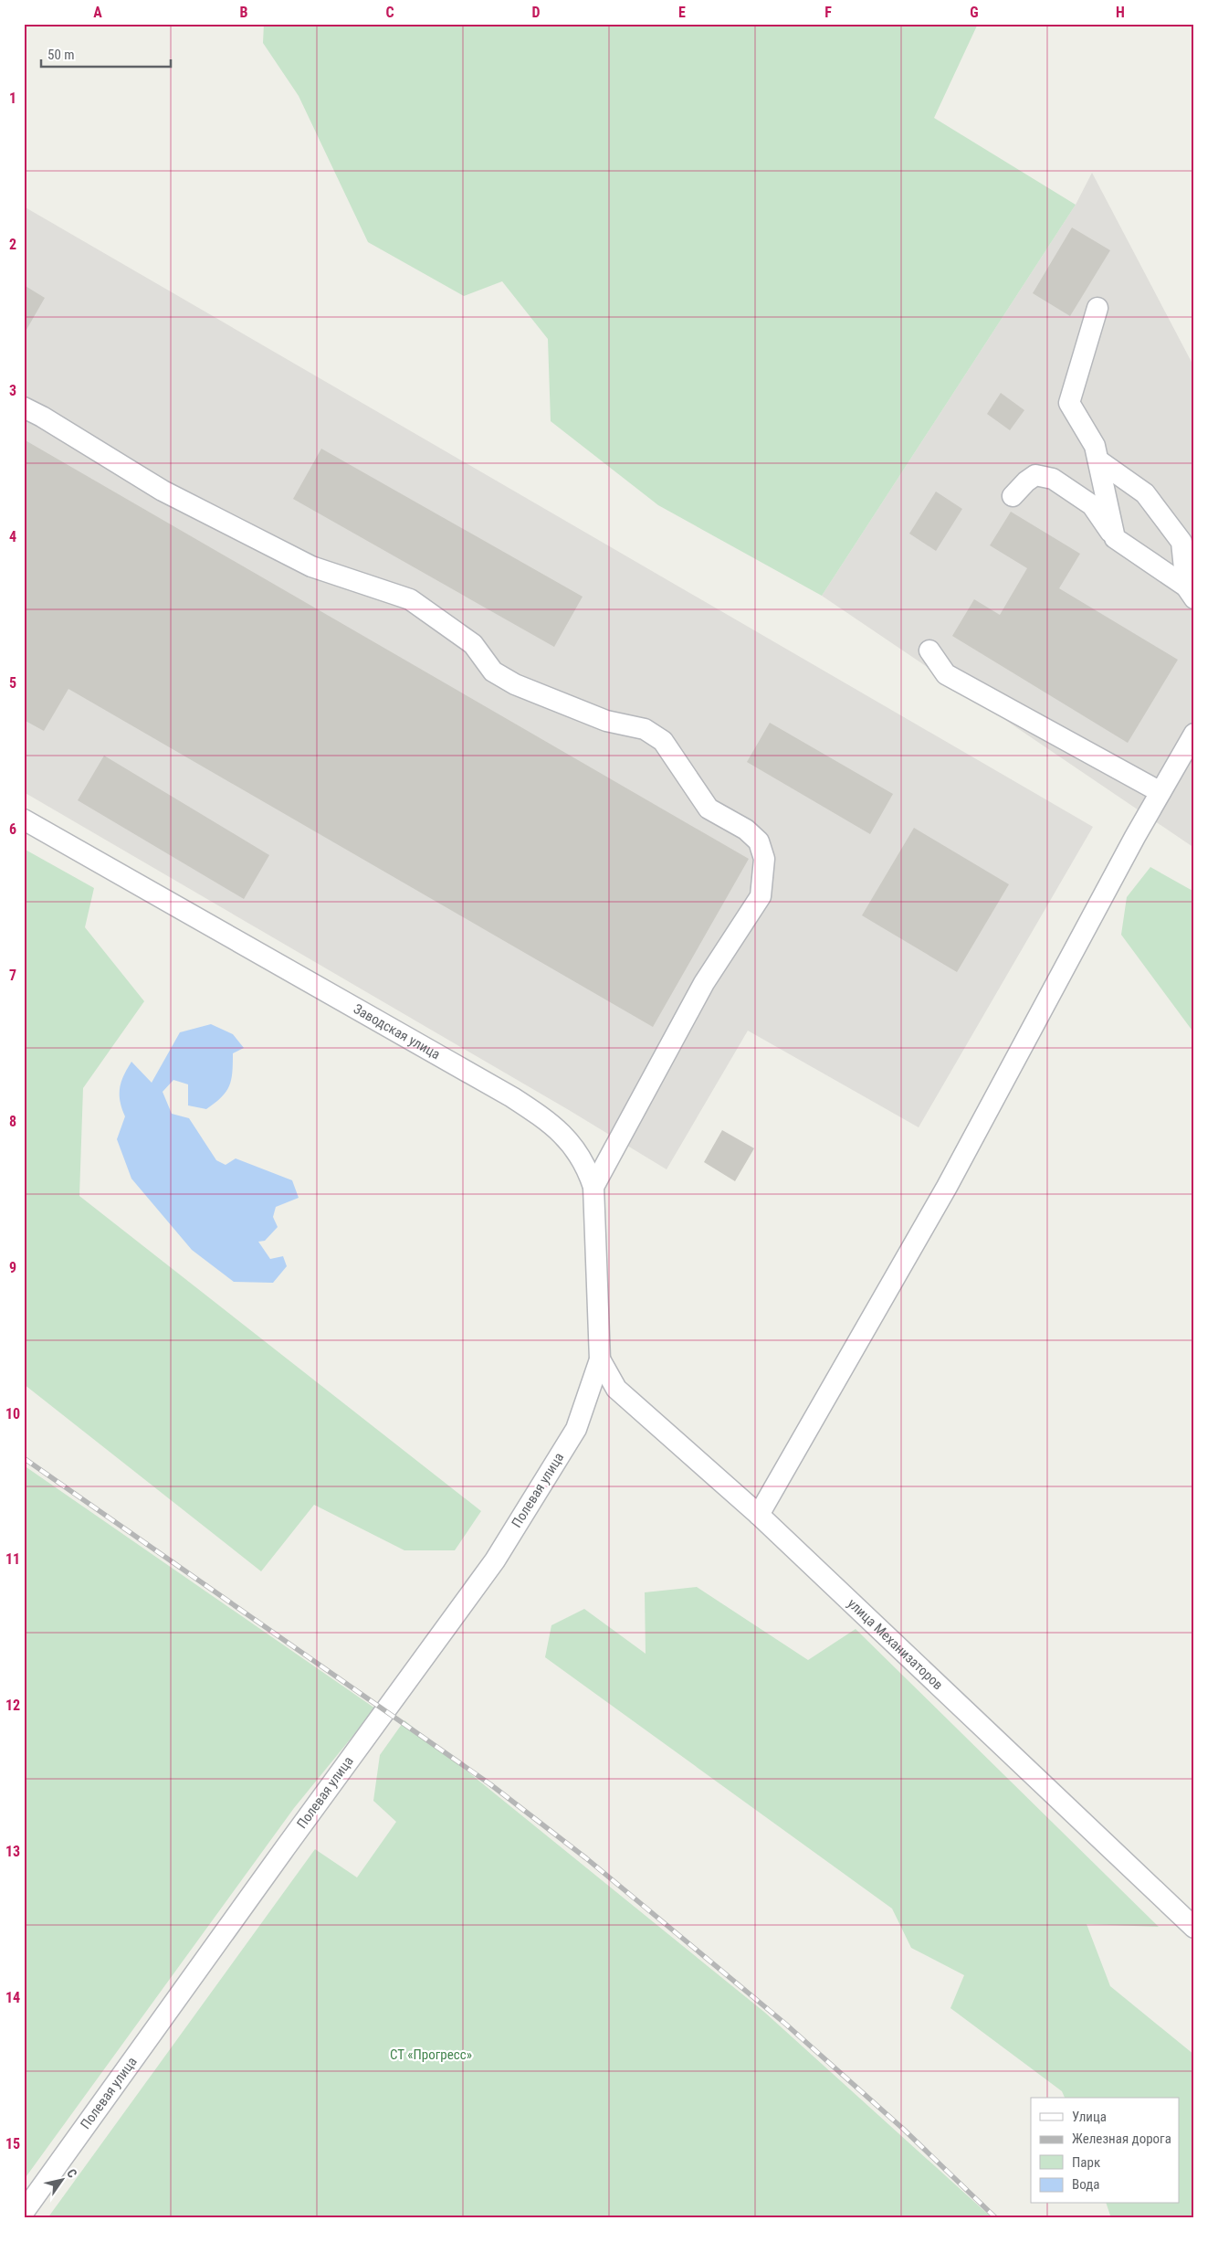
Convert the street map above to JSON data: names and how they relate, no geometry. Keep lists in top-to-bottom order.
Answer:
{
  "streets": {
    "street": ["Заводская улица", "Полевая улица", "улица Механизаторов"]
  },
  "crossings": [
    ["Заводская улица", "Полевая улица"],
    ["Заводская улица", "улица Механизаторов"],
    ["Полевая улица", "улица Механизаторов"]
  ],
  "parks": ["СТ «Прогресс»"],
  "legend": [
    "Улица",
    "Железная дорога",
    "Парк",
    "Вода"
  ],
  "scale_bar": "50 m",
  "north": "top right",
  "grid": {
    "columns": [
      "A",
      "B",
      "C",
      "D",
      "E",
      "F",
      "G",
      "H"
    ],
    "rows": [
      "1",
      "2",
      "3",
      "4",
      "5",
      "6",
      "7",
      "8",
      "9",
      "10",
      "11",
      "12",
      "13",
      "14",
      "15"
    ]
  }
}
